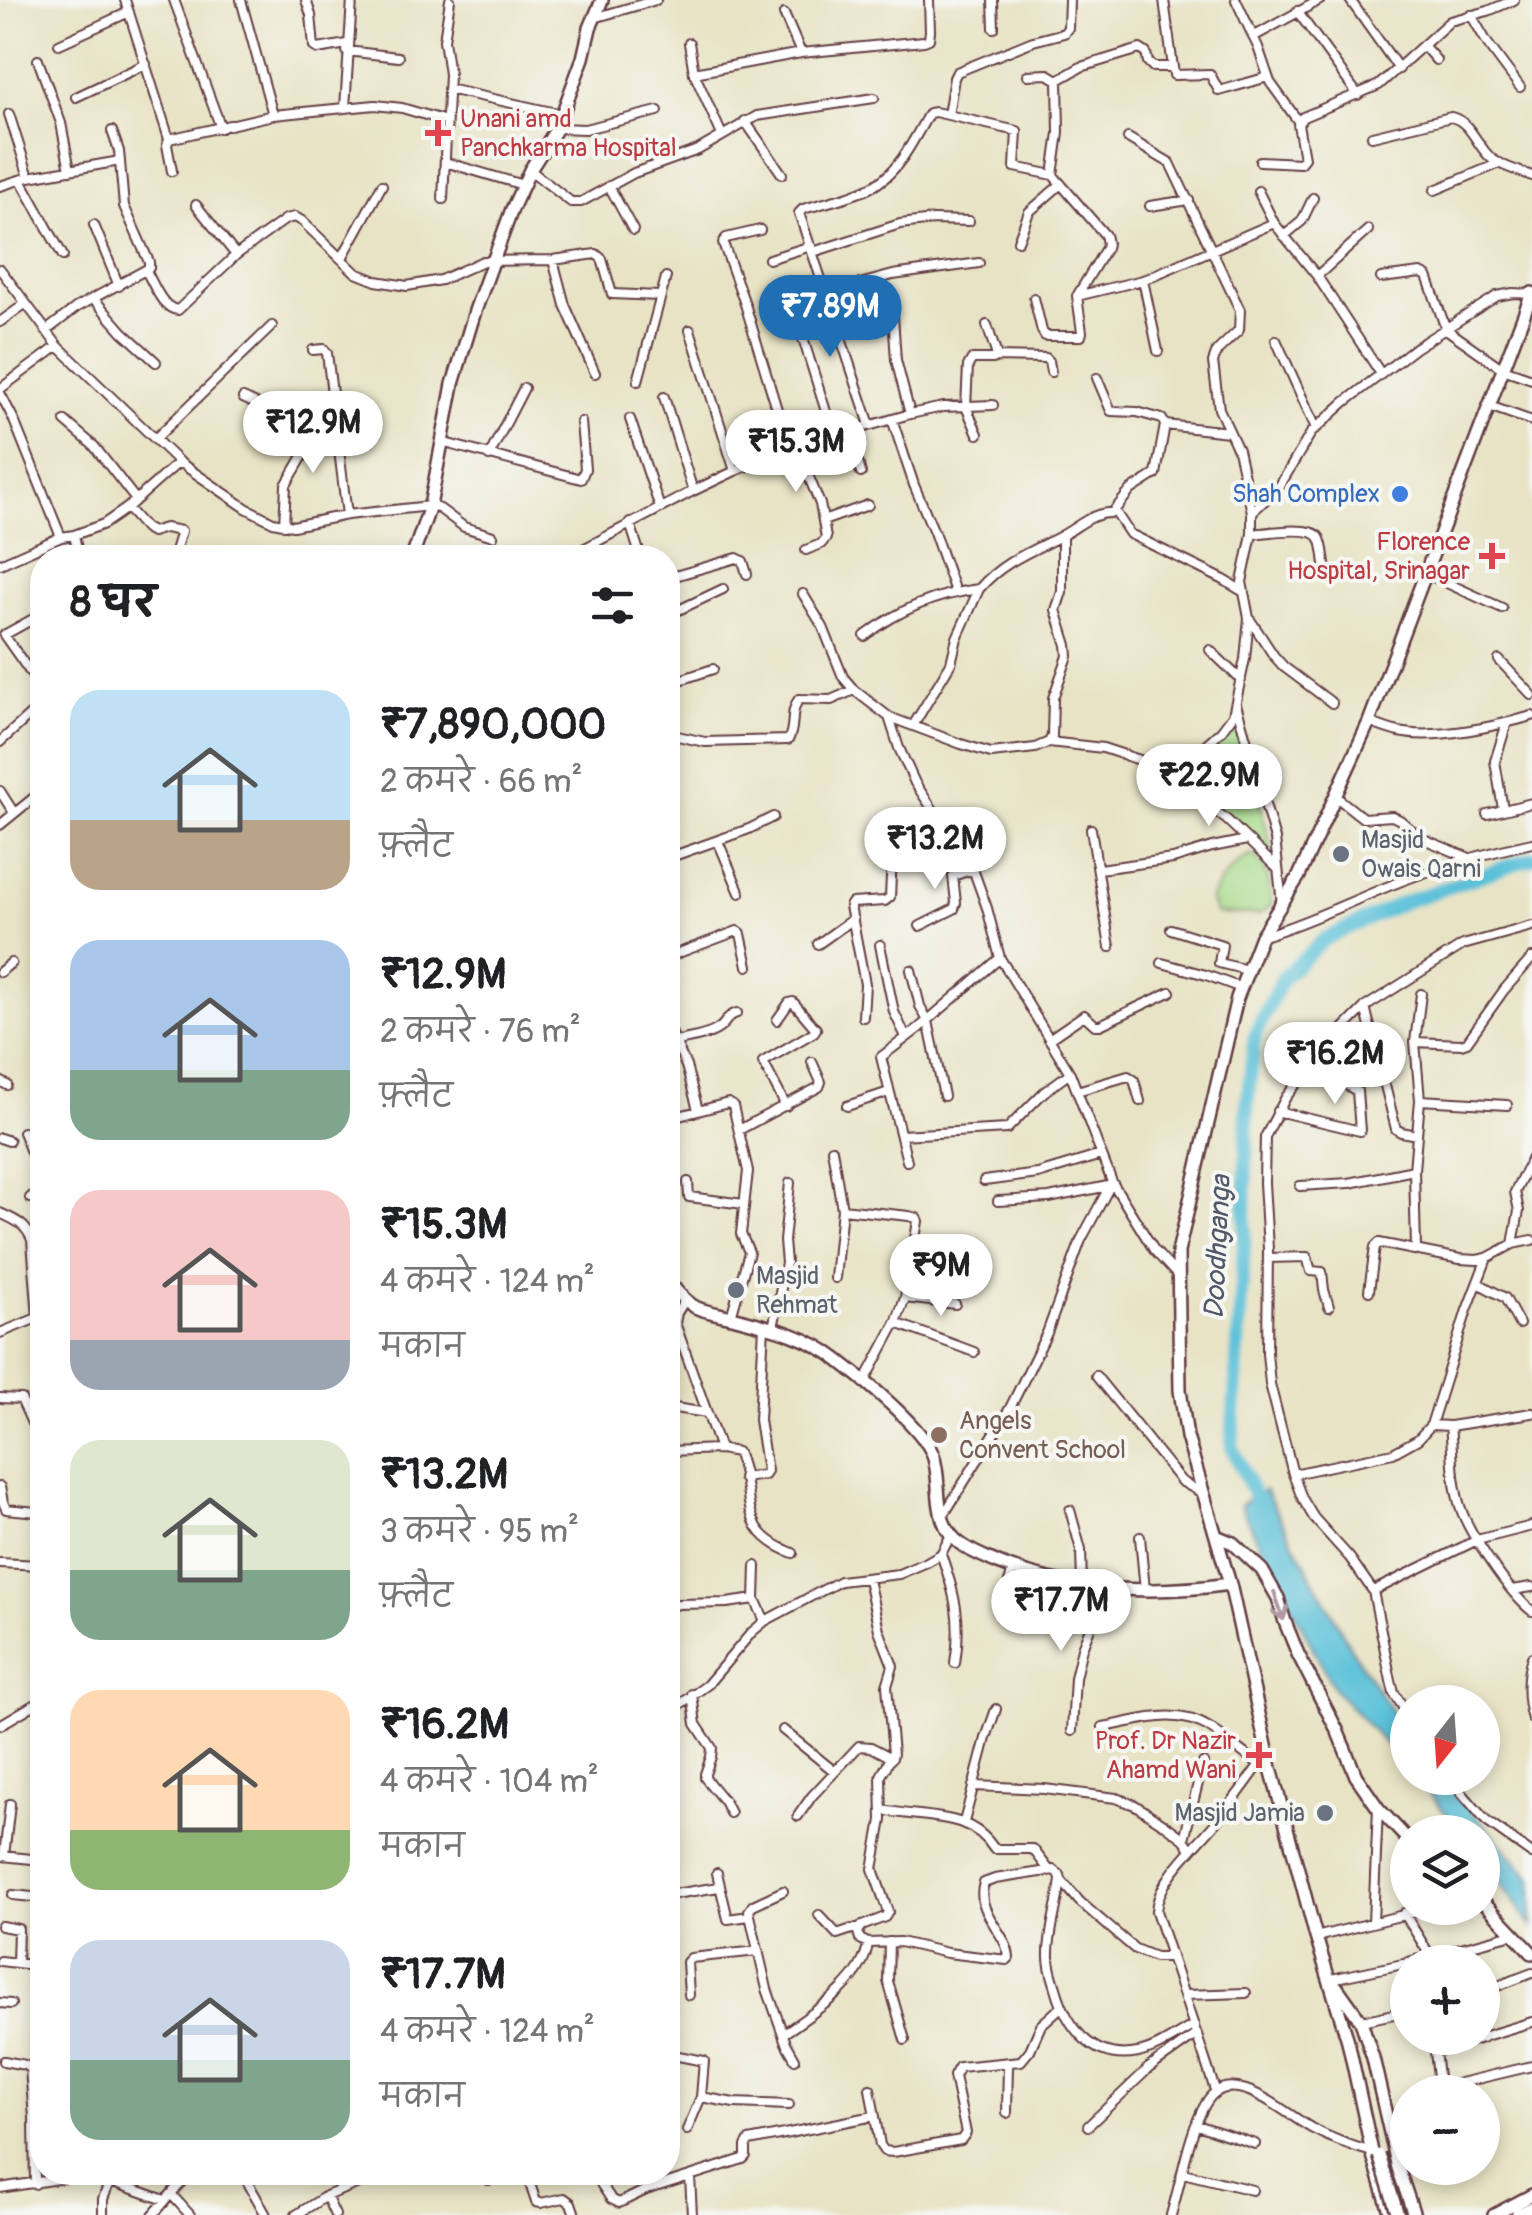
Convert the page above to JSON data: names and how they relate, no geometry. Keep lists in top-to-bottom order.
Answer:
{
  "water": ["Doodhganga"],
  "places": {
    "health": ["Unani amd Panchkarma Hospital", "Florence Hospital, Srinagar", "Prof. Dr Nazir Ahamd Wani"],
    "other": [
      "Shah Complex",
      "Masjid Owais Qarni",
      "Masjid Rehmat",
      "Angels Convent School",
      "Masjid Jamia"
    ]
  },
  "north": "bottom",
  "page": {
    "price": [
      "₹7.89M",
      "₹12.9M",
      "₹15.3M",
      "₹22.9M",
      "₹13.2M",
      "₹16.2M",
      "₹9M",
      "₹17.7M"
    ],
    "heading": "8 घर",
    "list": [
      {
        "name": "₹7,890,000",
        "note": "2 कमरे · 66 m² · फ़्लैट"
      },
      {
        "name": "₹12.9M",
        "note": "2 कमरे · 76 m² · फ़्लैट"
      },
      {
        "name": "₹15.3M",
        "note": "4 कमरे · 124 m² · मकान"
      },
      {
        "name": "₹13.2M",
        "note": "3 कमरे · 95 m² · फ़्लैट"
      },
      {
        "name": "₹16.2M",
        "note": "4 कमरे · 104 m² · मकान"
      },
      {
        "name": "₹17.7M",
        "note": "4 कमरे · 124 m² · मकान"
      }
    ],
    "map_buttons": ["+", "−"]
  }
}
